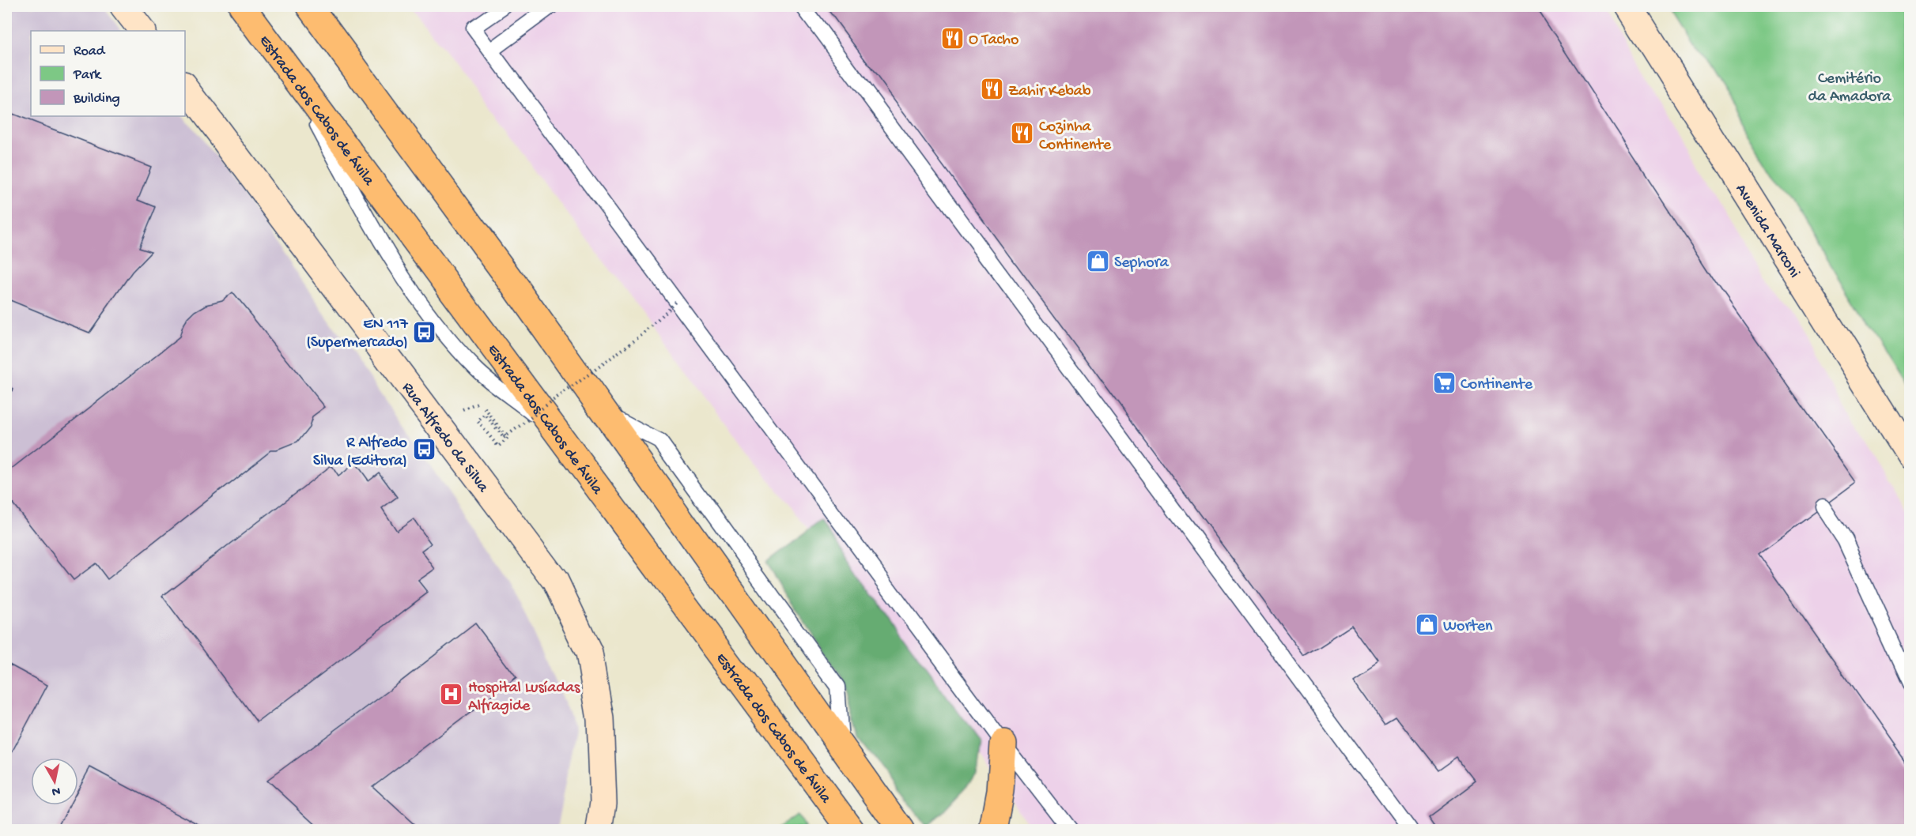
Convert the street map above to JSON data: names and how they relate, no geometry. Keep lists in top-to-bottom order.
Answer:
{
  "streets": {
    "highway": ["Estrada dos Cabos de Ávila"],
    "street": ["Avenida Marconi", "Rua Alfredo da Silva"]
  },
  "parks": ["Cemitério da Amadora"],
  "places": {
    "restaurant": ["O Tacho", "Zahir Kebab", "Cozinha Continente"],
    "shop": ["Sephora", "Worten"],
    "bus stop": ["EN 117 (Supermercado)", "R Alfredo Silva (Editora)"],
    "supermarket": ["Continente"],
    "hospital": ["Hospital Lusíadas Alfragide"]
  },
  "legend": ["Road", "Park", "Building"],
  "north": "bottom"
}
